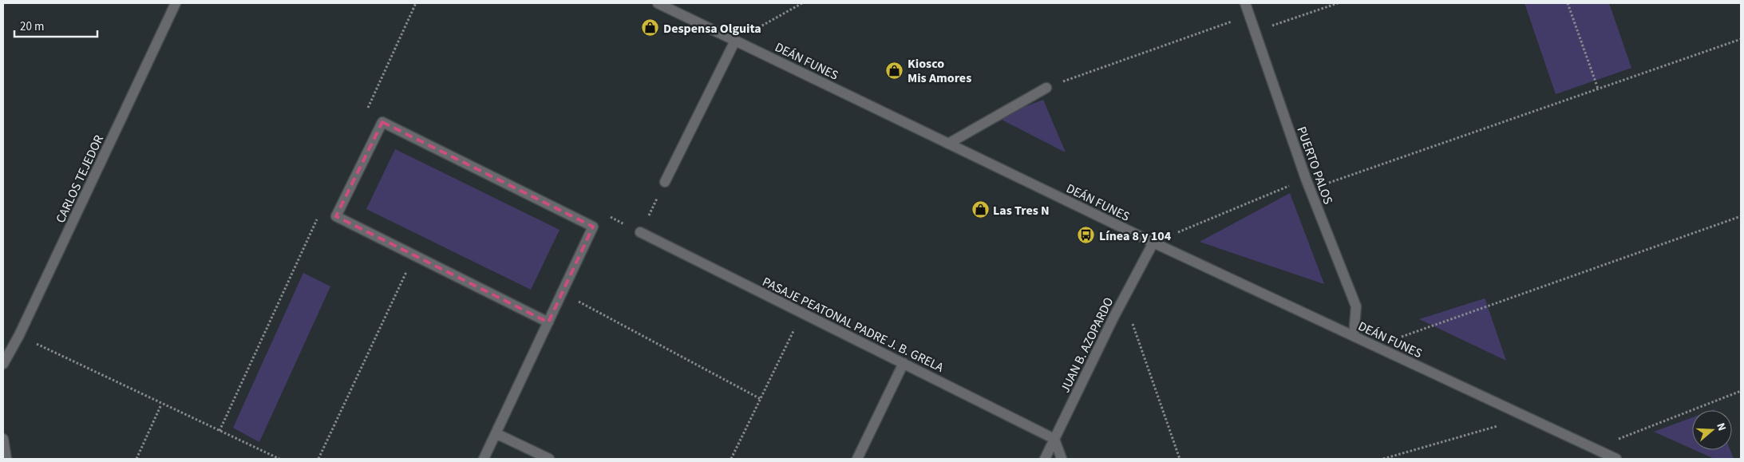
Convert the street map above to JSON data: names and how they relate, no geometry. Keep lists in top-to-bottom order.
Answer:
{
  "streets": {
    "street": [
      "DEÁN FUNES",
      "PUERTO PALOS",
      "CARLOS TEJEDOR",
      "PASAJE PEATONAL PADRE J. B. GRELA",
      "JUAN B. AZOPARDO"
    ]
  },
  "crossings": [
    ["DEÁN FUNES", "PUERTO PALOS"],
    ["DEÁN FUNES", "JUAN B. AZOPARDO"],
    ["PASAJE PEATONAL PADRE J. B. GRELA", "JUAN B. AZOPARDO"]
  ],
  "places": {
    "shop": ["Despensa Olguita", "Kiosco Mis Amores", "Las Tres N"],
    "bus stop": ["Línea 8 y 104"]
  },
  "scale_bar": "20 m",
  "north": "right"
}
